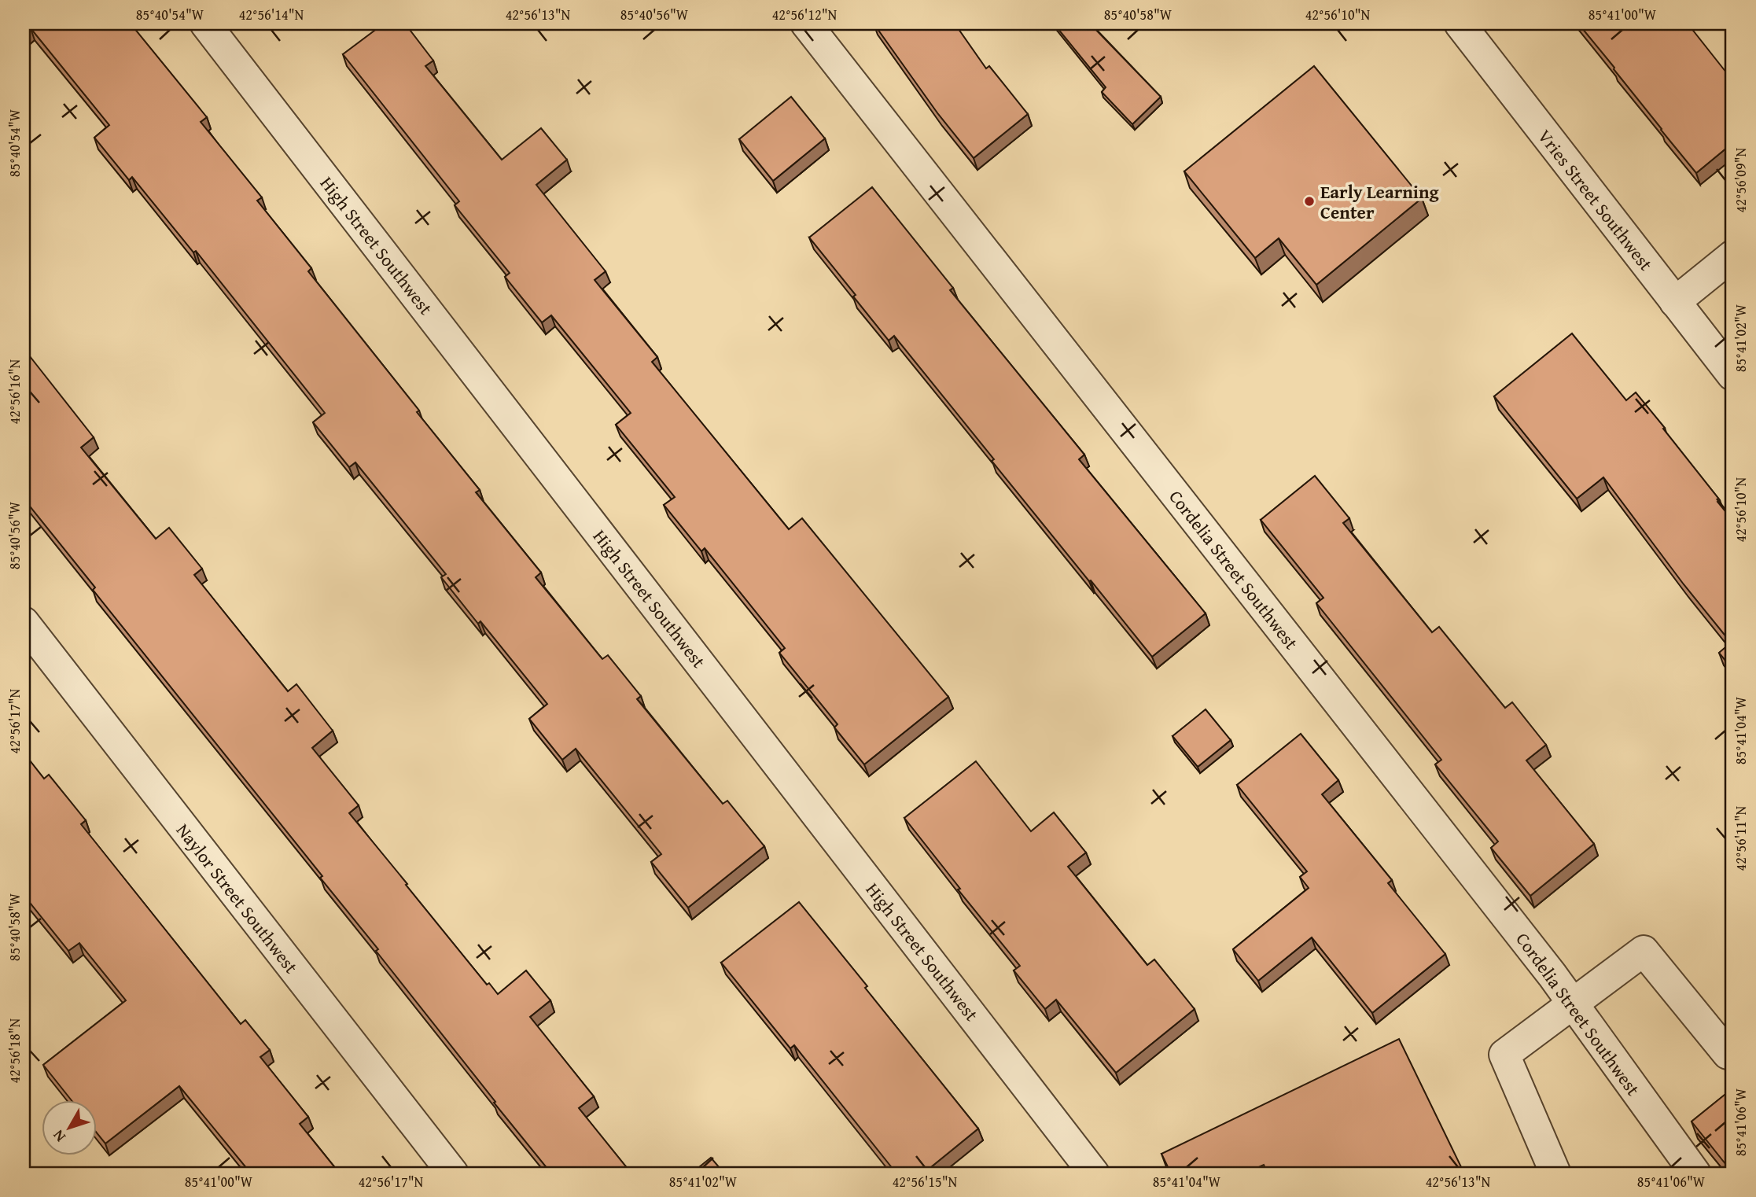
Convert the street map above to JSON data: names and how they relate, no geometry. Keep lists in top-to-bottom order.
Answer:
{
  "streets": {
    "street": [
      "Vries Street Southwest",
      "High Street Southwest",
      "Cordelia Street Southwest",
      "Naylor Street Southwest"
    ]
  },
  "places": ["Early Learning Center"],
  "north": "bottom left",
  "coordinates": [
    "85°40'54\"W",
    "42°56'14\"N",
    "42°56'13\"N",
    "85°40'56\"W",
    "42°56'12\"N",
    "85°40'58\"W",
    "42°56'10\"N",
    "85°41'00\"W",
    "42°56'09\"N",
    "85°41'02\"W",
    "42°56'16\"N",
    "42°56'17\"N",
    "85°41'04\"W",
    "42°56'11\"N",
    "42°56'18\"N",
    "85°41'06\"W",
    "42°56'15\"N"
  ]
}
